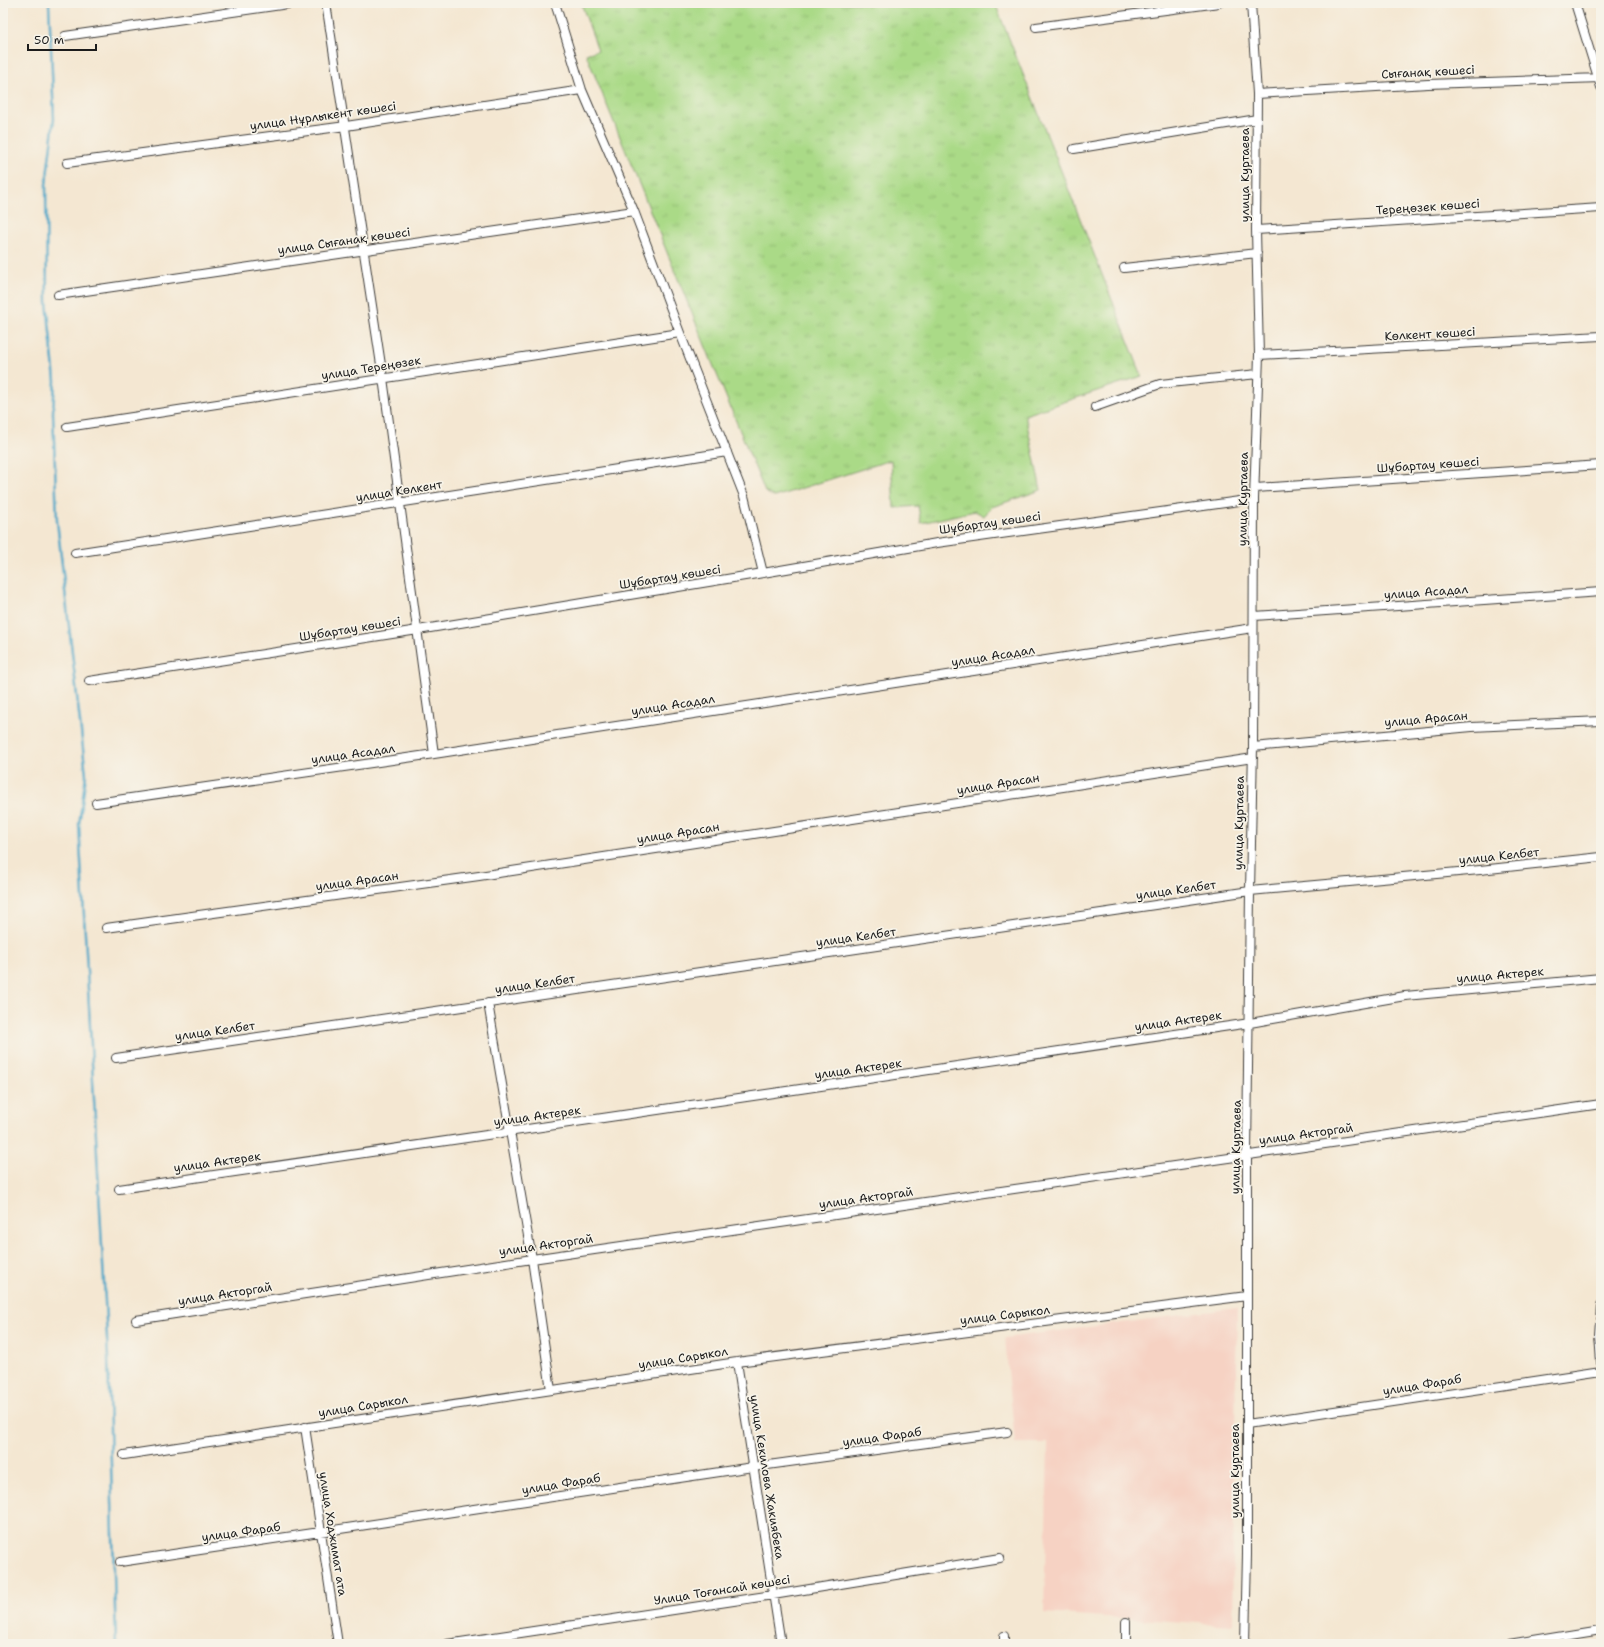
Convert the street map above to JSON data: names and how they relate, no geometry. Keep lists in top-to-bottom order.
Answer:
{
  "streets": {
    "street": [
      "Сығанақ көшесі",
      "улица Нұрлыкент көшесі",
      "улица Куртаева",
      "Тереңөзек көшесі",
      "улица Сығанақ көшесі",
      "Көлкент көшесі",
      "улица Тереңөзек",
      "Шұбартау көшесі",
      "улица Көлкент",
      "улица Асадал",
      "улица Арасан",
      "улица Келбет",
      "улица Актерек",
      "улица Акторгай",
      "улица Сарыкол",
      "улица Фараб",
      "улица Кекилова Жакиябека",
      "улица Ходжимат ата",
      "Улица Тоғансай көшесі"
    ]
  },
  "crossings": [
    ["Сығанақ көшесі", "улица Куртаева"],
    ["улица Куртаева", "Тереңөзек көшесі"],
    ["улица Куртаева", "Көлкент көшесі"],
    ["улица Куртаева", "Шұбартау көшесі"],
    ["улица Куртаева", "улица Асадал"],
    ["улица Куртаева", "улица Арасан"],
    ["улица Куртаева", "улица Келбет"],
    ["улица Куртаева", "улица Актерек"],
    ["улица Куртаева", "улица Акторгай"],
    ["улица Куртаева", "улица Сарыкол"],
    ["улица Куртаева", "улица Фараб"],
    ["улица Сарыкол", "улица Кекилова Жакиябека"],
    ["улица Сарыкол", "улица Ходжимат ата"],
    ["улица Фараб", "улица Кекилова Жакиябека"],
    ["улица Фараб", "улица Ходжимат ата"],
    ["улица Кекилова Жакиябека", "Улица Тоғансай көшесі"]
  ],
  "scale_bar": "50 m"
}
